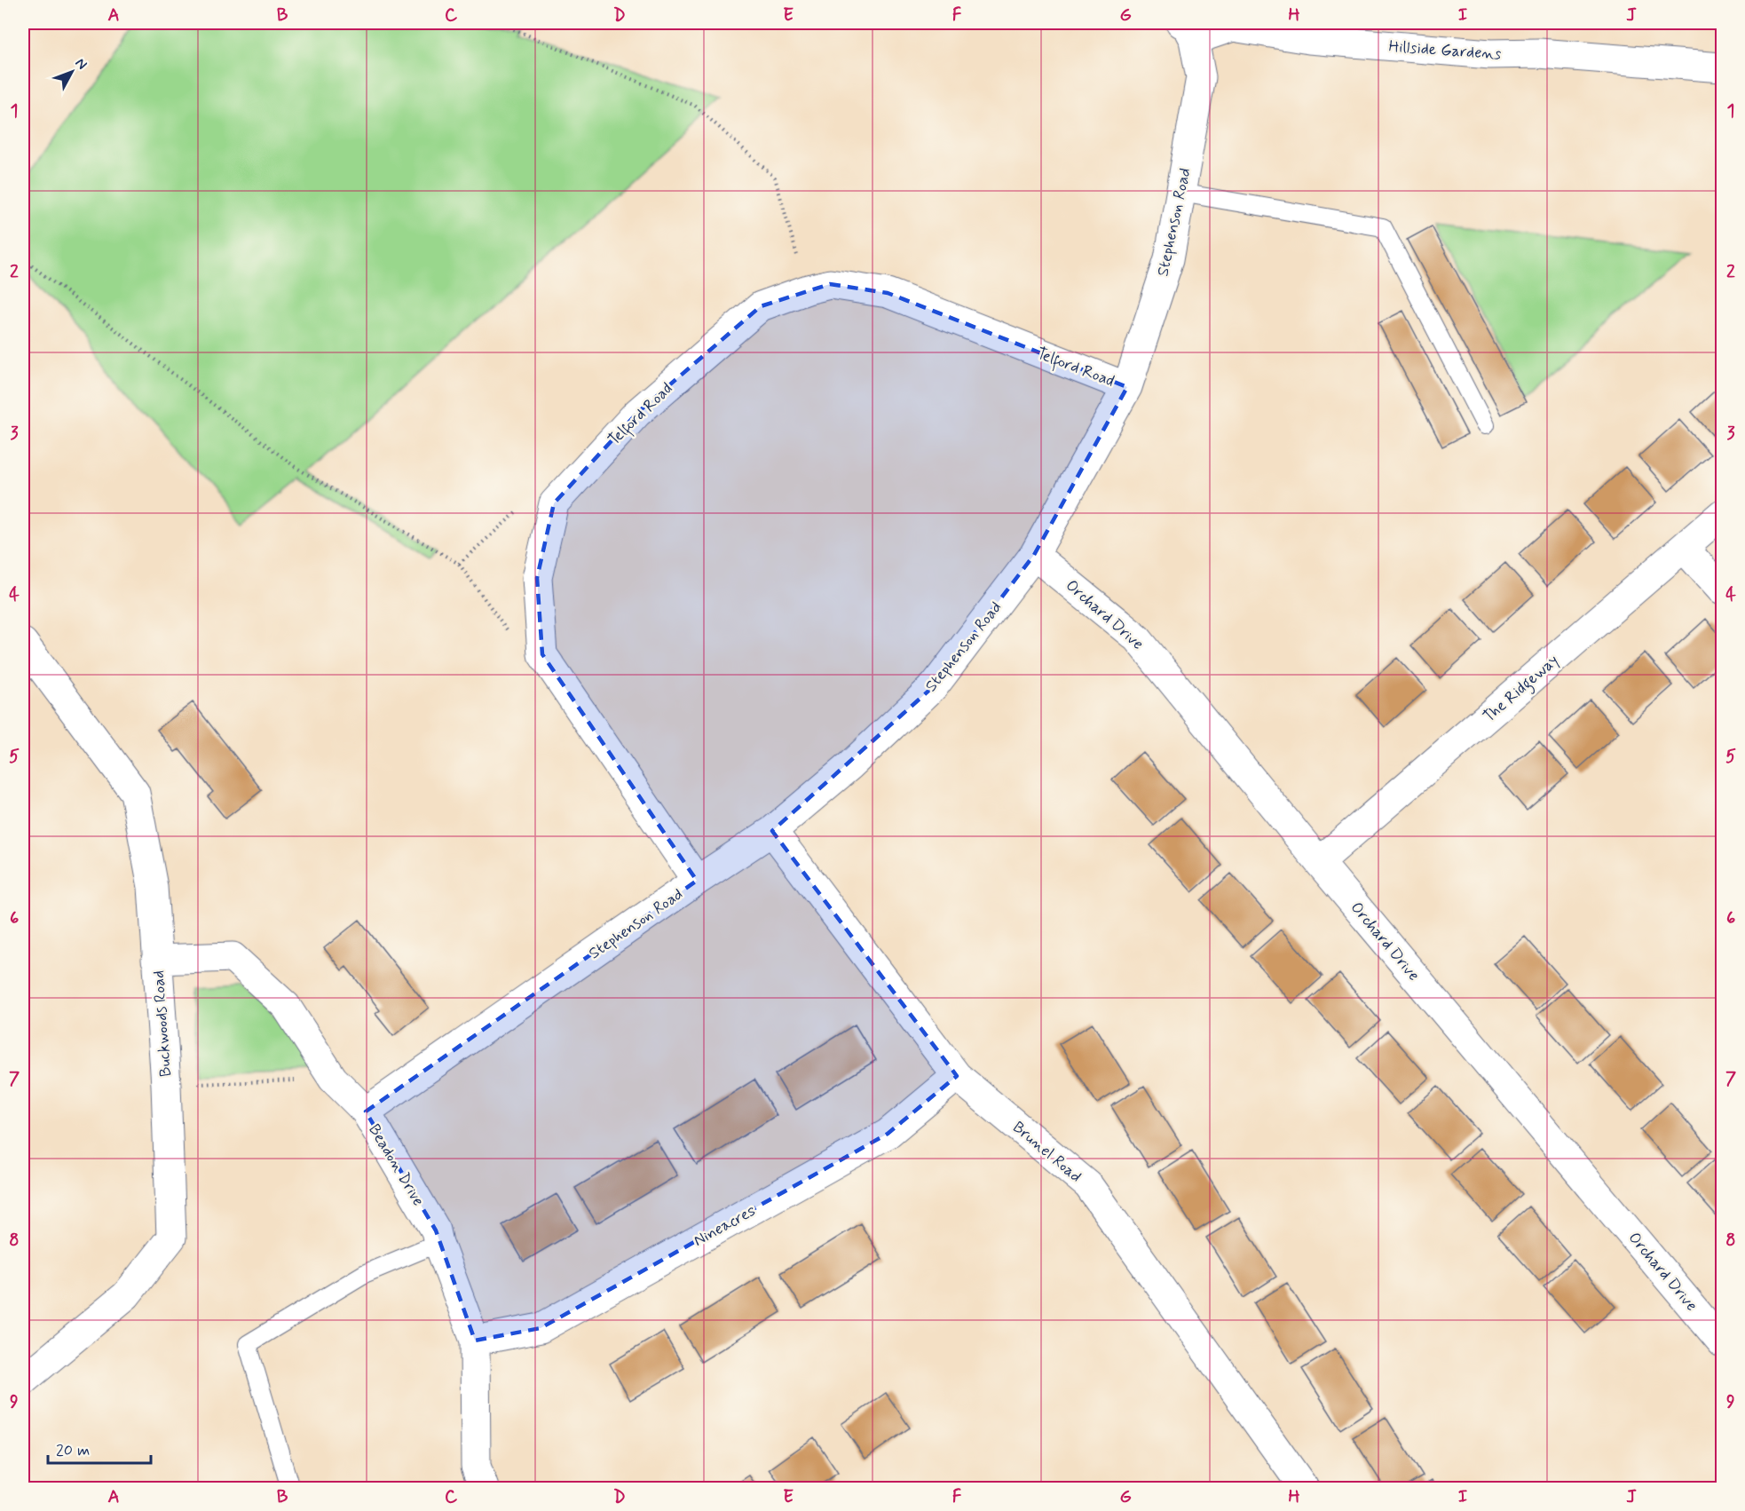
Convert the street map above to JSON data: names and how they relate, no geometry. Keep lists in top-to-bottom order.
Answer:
{
  "streets": {
    "street": [
      "Hillside Gardens",
      "Stephenson Road",
      "Telford Road",
      "Orchard Drive",
      "The Ridgeway",
      "Buckwoods Road",
      "Brunel Road",
      "Beadon Drive",
      "Nineacres"
    ]
  },
  "crossings": [
    ["Hillside Gardens", "Stephenson Road"],
    ["Stephenson Road", "Telford Road"],
    ["Stephenson Road", "Orchard Drive"],
    ["Stephenson Road", "Brunel Road"],
    ["Stephenson Road", "Beadon Drive"],
    ["Orchard Drive", "The Ridgeway"],
    ["Buckwoods Road", "Beadon Drive"],
    ["Brunel Road", "Nineacres"],
    ["Beadon Drive", "Nineacres"]
  ],
  "scale_bar": "20 m",
  "north": "top right",
  "grid": {
    "columns": [
      "A",
      "B",
      "C",
      "D",
      "E",
      "F",
      "G",
      "H",
      "I",
      "J"
    ],
    "rows": [
      "1",
      "2",
      "3",
      "4",
      "5",
      "6",
      "7",
      "8",
      "9"
    ]
  }
}
